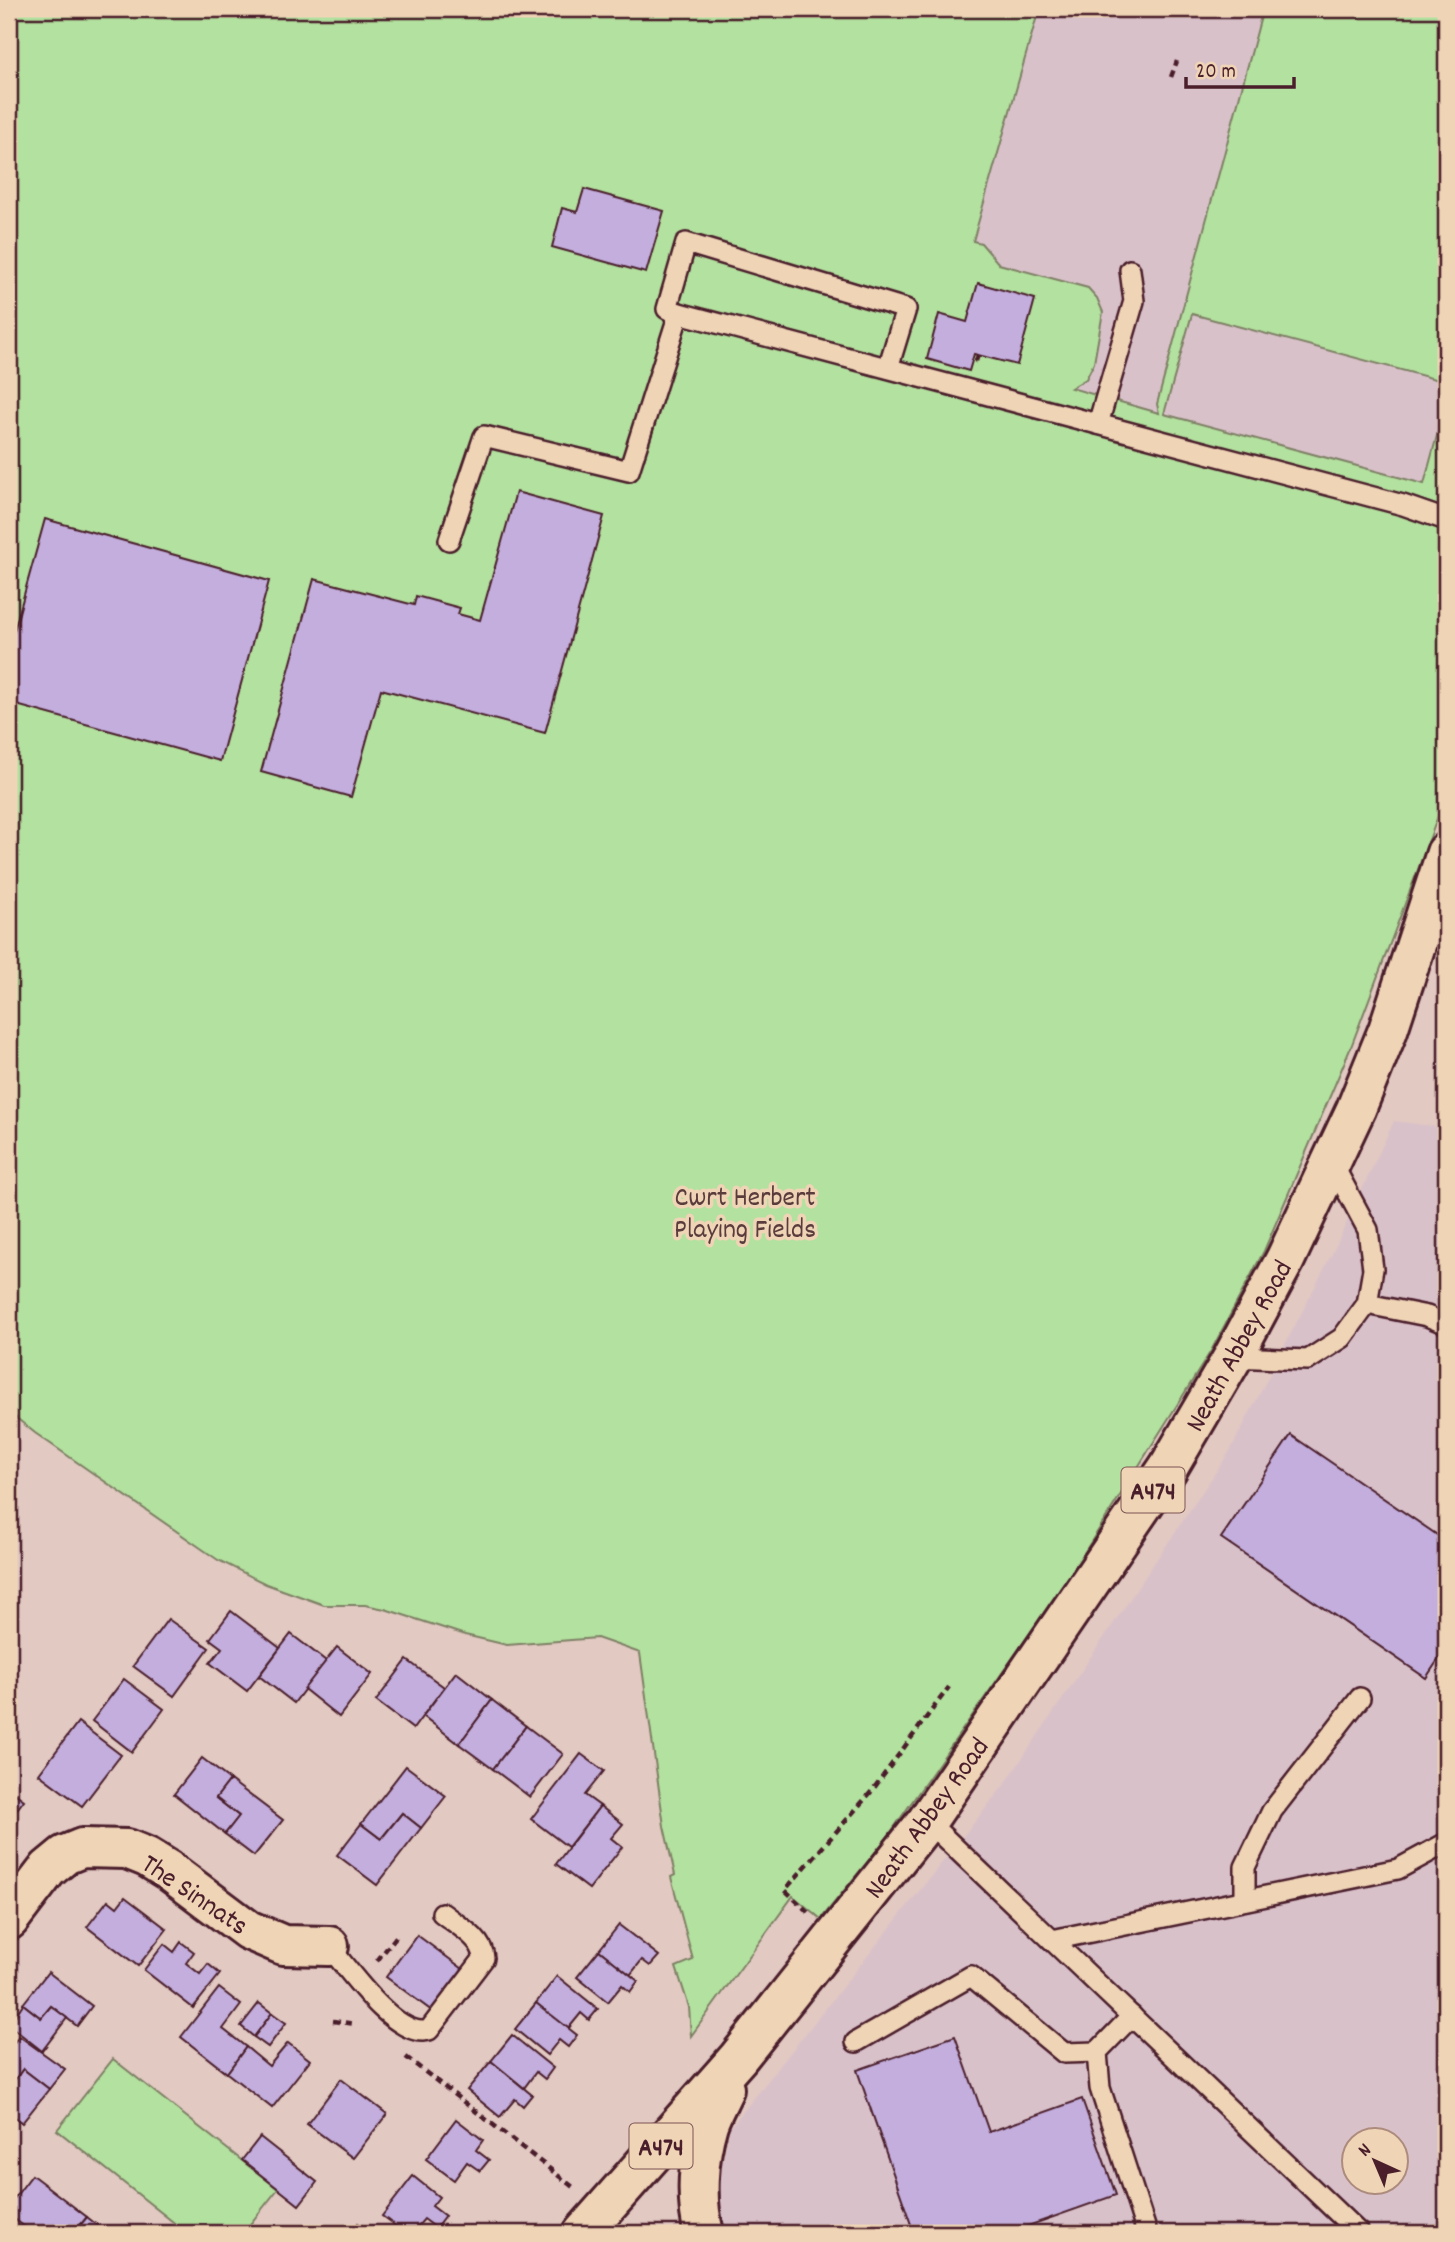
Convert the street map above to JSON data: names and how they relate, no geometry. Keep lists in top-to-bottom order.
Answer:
{
  "streets": {
    "main road": ["Neath Abbey Road", "A474", "The Sinnats"]
  },
  "parks": ["Cwrt Herbert Playing Fields"],
  "scale_bar": "20 m",
  "north": "top left"
}
